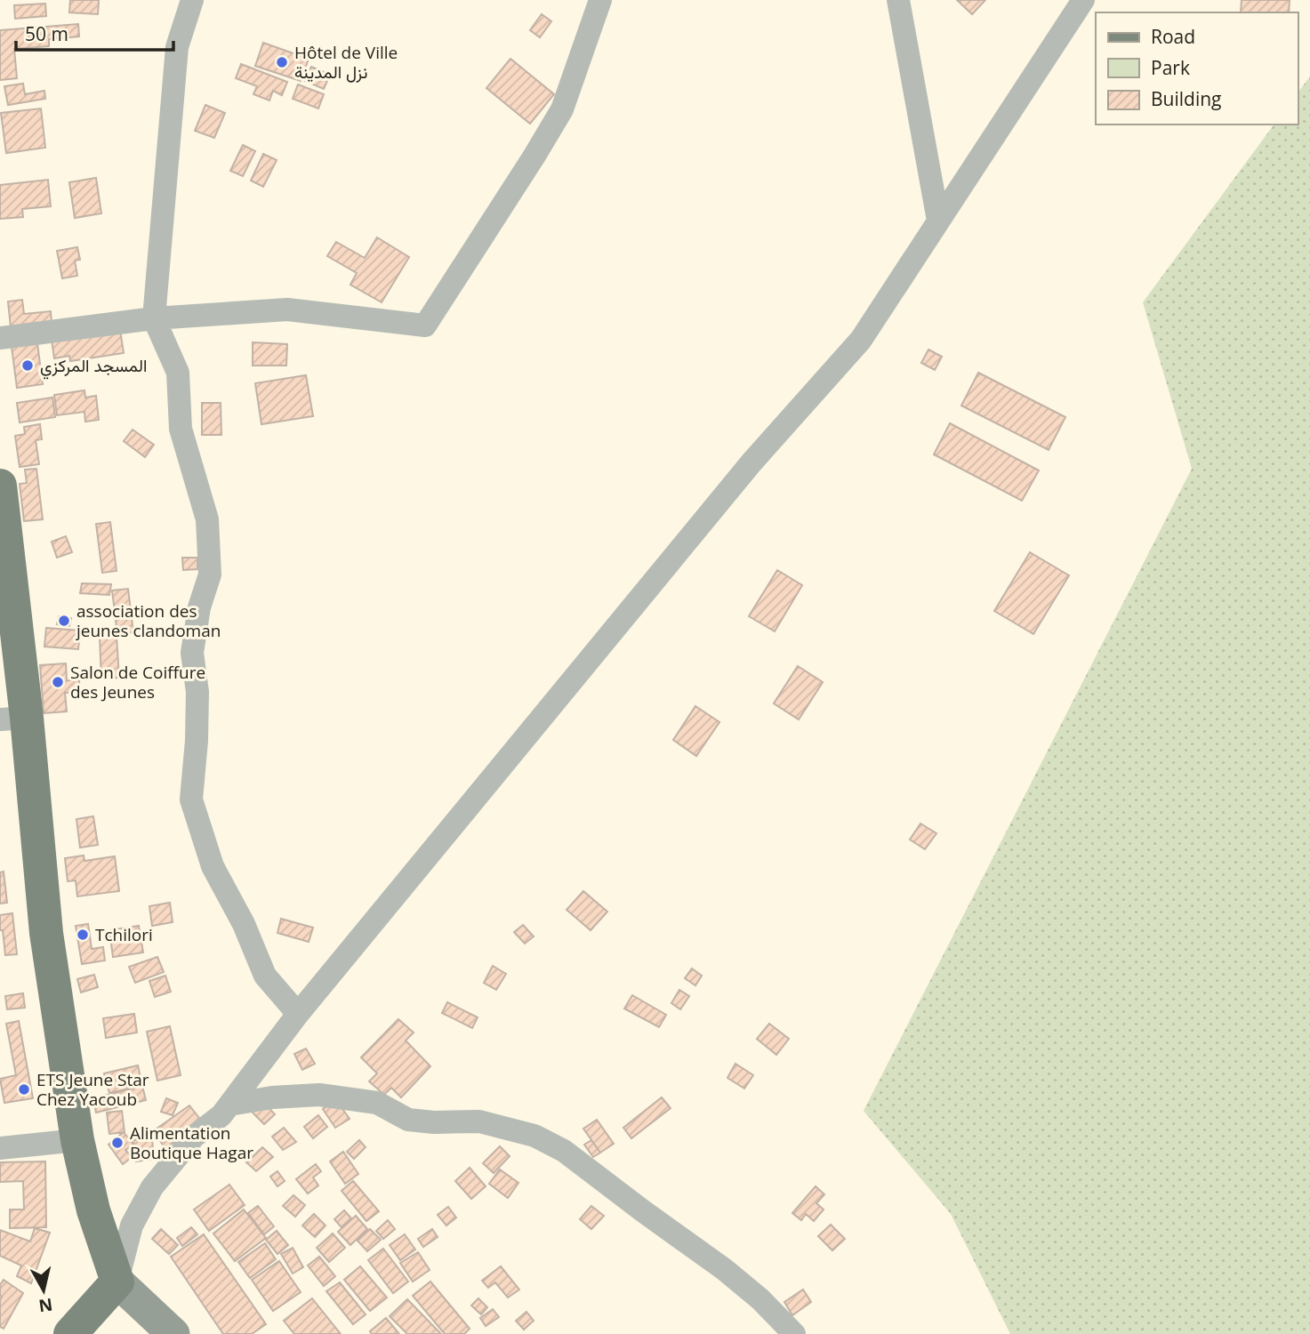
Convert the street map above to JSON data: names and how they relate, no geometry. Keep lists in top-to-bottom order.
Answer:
{
  "places": [
    "Hôtel de Ville نزل المدينة",
    "المسجد المركزي",
    "association des jeunes clandoman",
    "Salon de Coiffure des Jeunes",
    "Tchilori",
    "ETS Jeune Star Chez Yacoub",
    "Alimentation Boutique Hagar"
  ],
  "legend": ["Road", "Park", "Building"],
  "scale_bar": "50 m",
  "north": "bottom"
}
